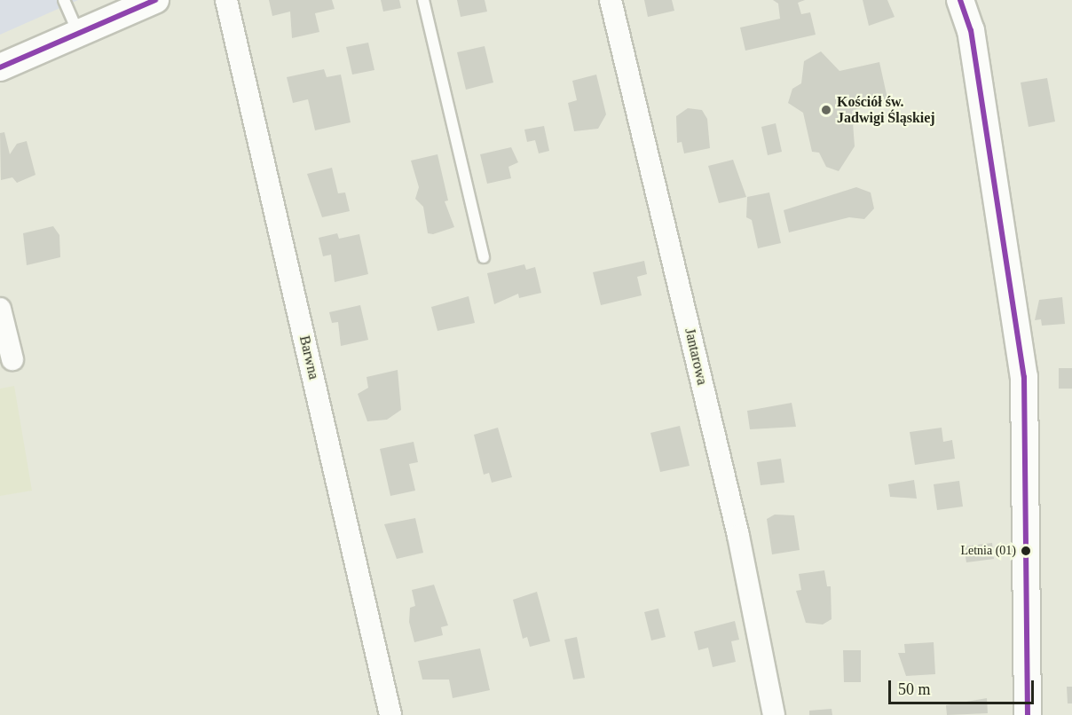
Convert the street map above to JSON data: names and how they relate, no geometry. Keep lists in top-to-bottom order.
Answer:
{
  "streets": {
    "street": ["Jantarowa", "Barwna"]
  },
  "places": ["Kościół św. Jadwigi Śląskiej", "Letnia (01)"],
  "scale_bar": "50 m"
}
